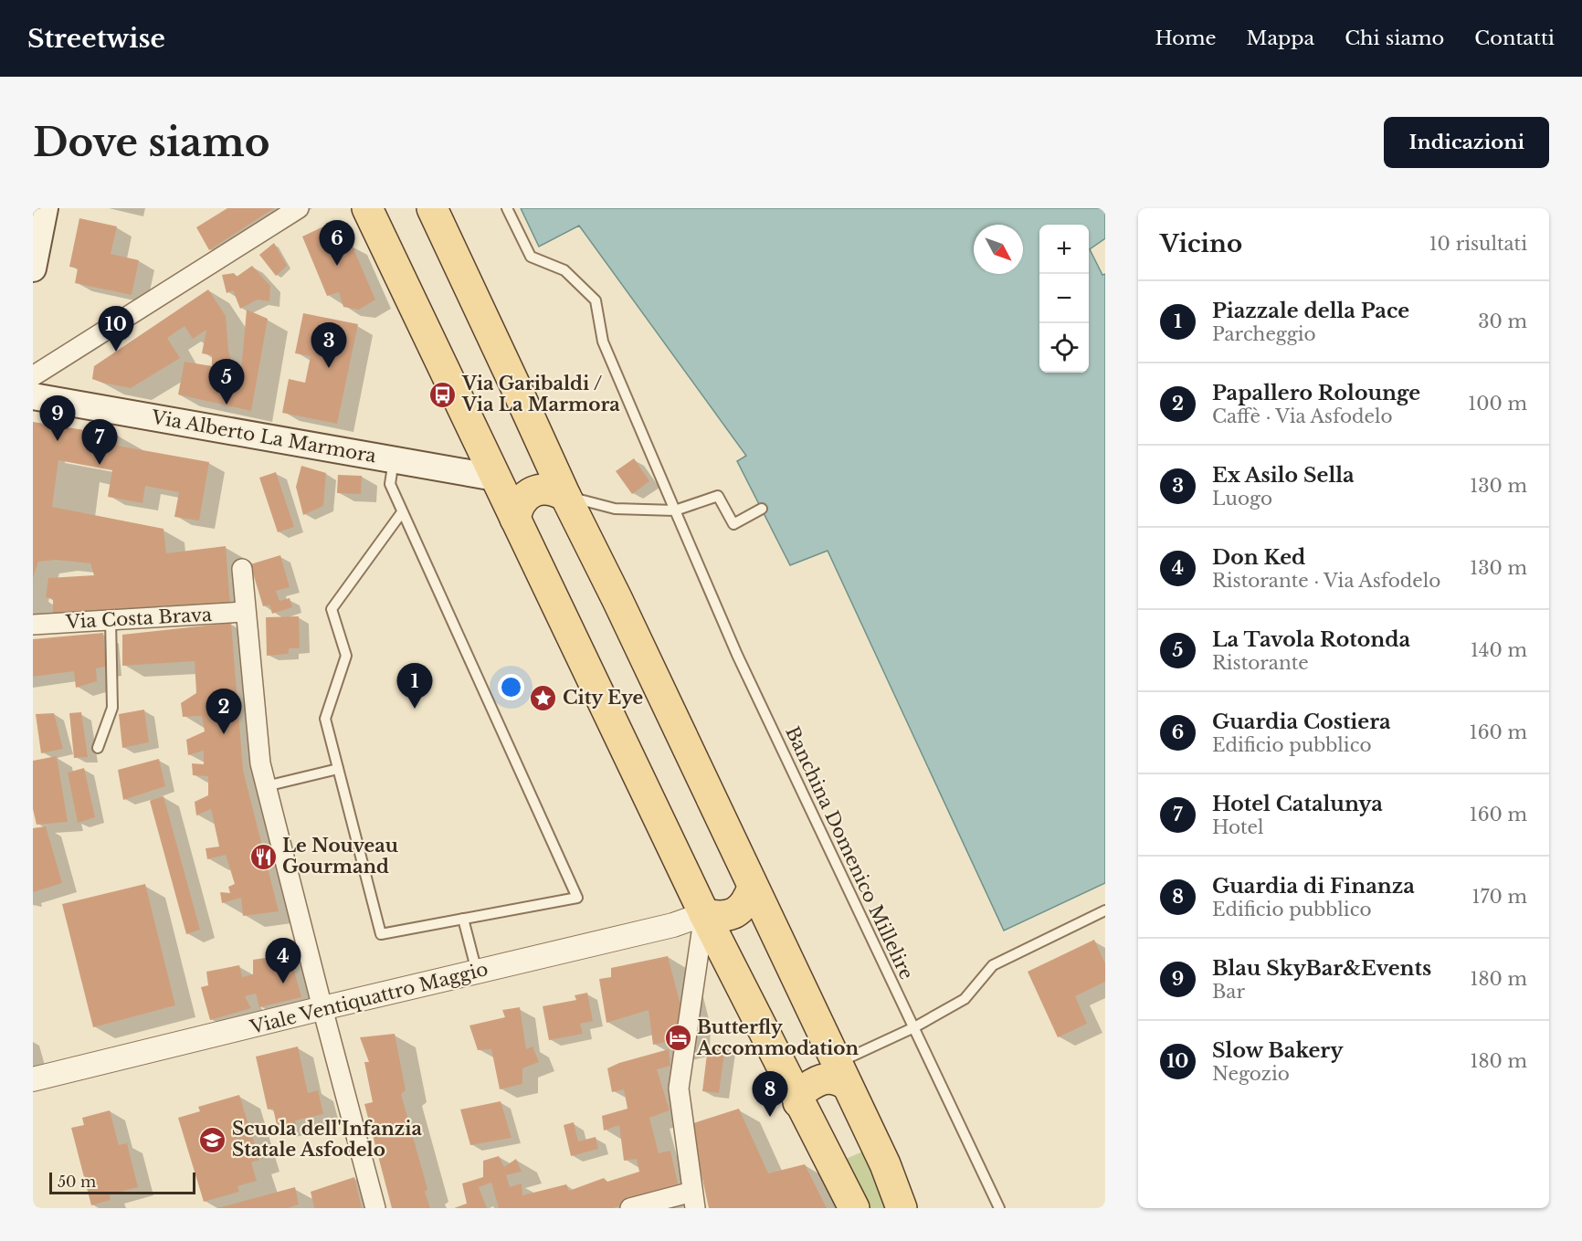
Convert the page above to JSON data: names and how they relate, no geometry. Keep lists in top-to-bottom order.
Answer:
{
  "streets": {
    "main road": ["Via Alberto La Marmora"],
    "street": ["Via Costa Brava", "Viale Ventiquattro Maggio"],
    "lane": ["Banchina Domenico Millelire"]
  },
  "places": {
    "bus stop": ["Via Garibaldi / Via La Marmora"],
    "place": ["City Eye"],
    "restaurant": ["Le Nouveau Gourmand"],
    "hotel": ["Butterfly Accommodation"],
    "school or university": ["Scuola dell'Infanzia Statale Asfodelo"]
  },
  "scale_bar": "50 m",
  "north": "bottom right",
  "page": {
    "header": "Streetwise",
    "nav": [
      "Home",
      "Mappa",
      "Chi siamo",
      "Contatti"
    ],
    "buttons": "Indicazioni",
    "title": "Dove siamo",
    "heading": ["Vicino", "10 risultati"],
    "pins": [
      "6",
      "10",
      "3",
      "5",
      "9",
      "7",
      "1",
      "2",
      "4",
      "8"
    ],
    "map_buttons": ["+", "−"],
    "list": [
      {
        "mark": "1",
        "name": "Piazzale della Pace",
        "note": "Parcheggio",
        "value": "30 m"
      },
      {
        "mark": "2",
        "name": "Papallero Rolounge",
        "note": "Caffè · Via Asfodelo",
        "value": "100 m"
      },
      {
        "mark": "3",
        "name": "Ex Asilo Sella",
        "note": "Luogo",
        "value": "130 m"
      },
      {
        "mark": "4",
        "name": "Don Ked",
        "note": "Ristorante · Via Asfodelo",
        "value": "130 m"
      },
      {
        "mark": "5",
        "name": "La Tavola Rotonda",
        "note": "Ristorante",
        "value": "140 m"
      },
      {
        "mark": "6",
        "name": "Guardia Costiera",
        "note": "Edificio pubblico",
        "value": "160 m"
      },
      {
        "mark": "7",
        "name": "Hotel Catalunya",
        "note": "Hotel",
        "value": "160 m"
      },
      {
        "mark": "8",
        "name": "Guardia di Finanza",
        "note": "Edificio pubblico",
        "value": "170 m"
      },
      {
        "mark": "9",
        "name": "Blau SkyBar&Events",
        "note": "Bar",
        "value": "180 m"
      },
      {
        "mark": "10",
        "name": "Slow Bakery",
        "note": "Negozio",
        "value": "180 m"
      }
    ],
    "scale": "50 m"
  }
}
